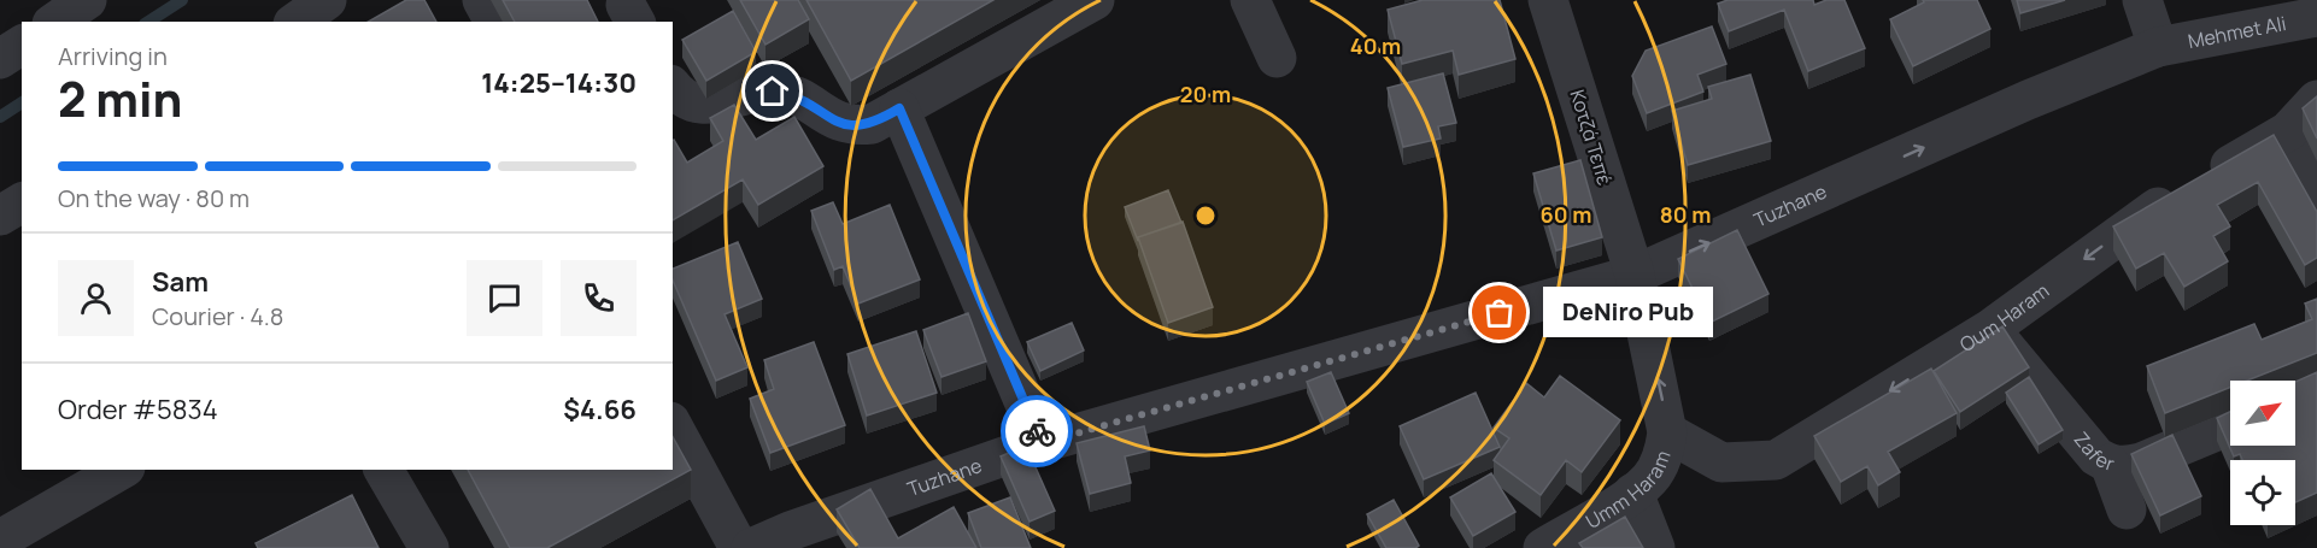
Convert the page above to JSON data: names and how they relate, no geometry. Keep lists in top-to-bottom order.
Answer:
{
  "streets": {
    "street": [
      "Mehmet Ali",
      "Κοτζά Τεπέ",
      "Tuzhane",
      "Oum Haram",
      "Zafer",
      "Umm Haram"
    ]
  },
  "crossings": [
    ["Mehmet Ali", "Tuzhane"],
    ["Κοτζά Τεπέ", "Tuzhane"],
    ["Κοτζά Τεπέ", "Umm Haram"],
    ["Tuzhane", "Umm Haram"],
    ["Oum Haram", "Zafer"],
    ["Oum Haram", "Umm Haram"]
  ],
  "one_way": ["Tuzhane", "Oum Haram", "Umm Haram"],
  "places": ["DeNiro Pub"],
  "north": "top right",
  "page": {
    "heading": ["2 min", "Arriving in", "14:25–14:30"],
    "panel": [
      "Sam",
      "Courier · 4.8",
      "Order #5834",
      "$4.66"
    ],
    "bar": "On the way · 80 m",
    "bubble": "DeNiro Pub"
  },
  "rings": [
    "40 m",
    "20 m",
    "60 m",
    "80 m"
  ]
}
